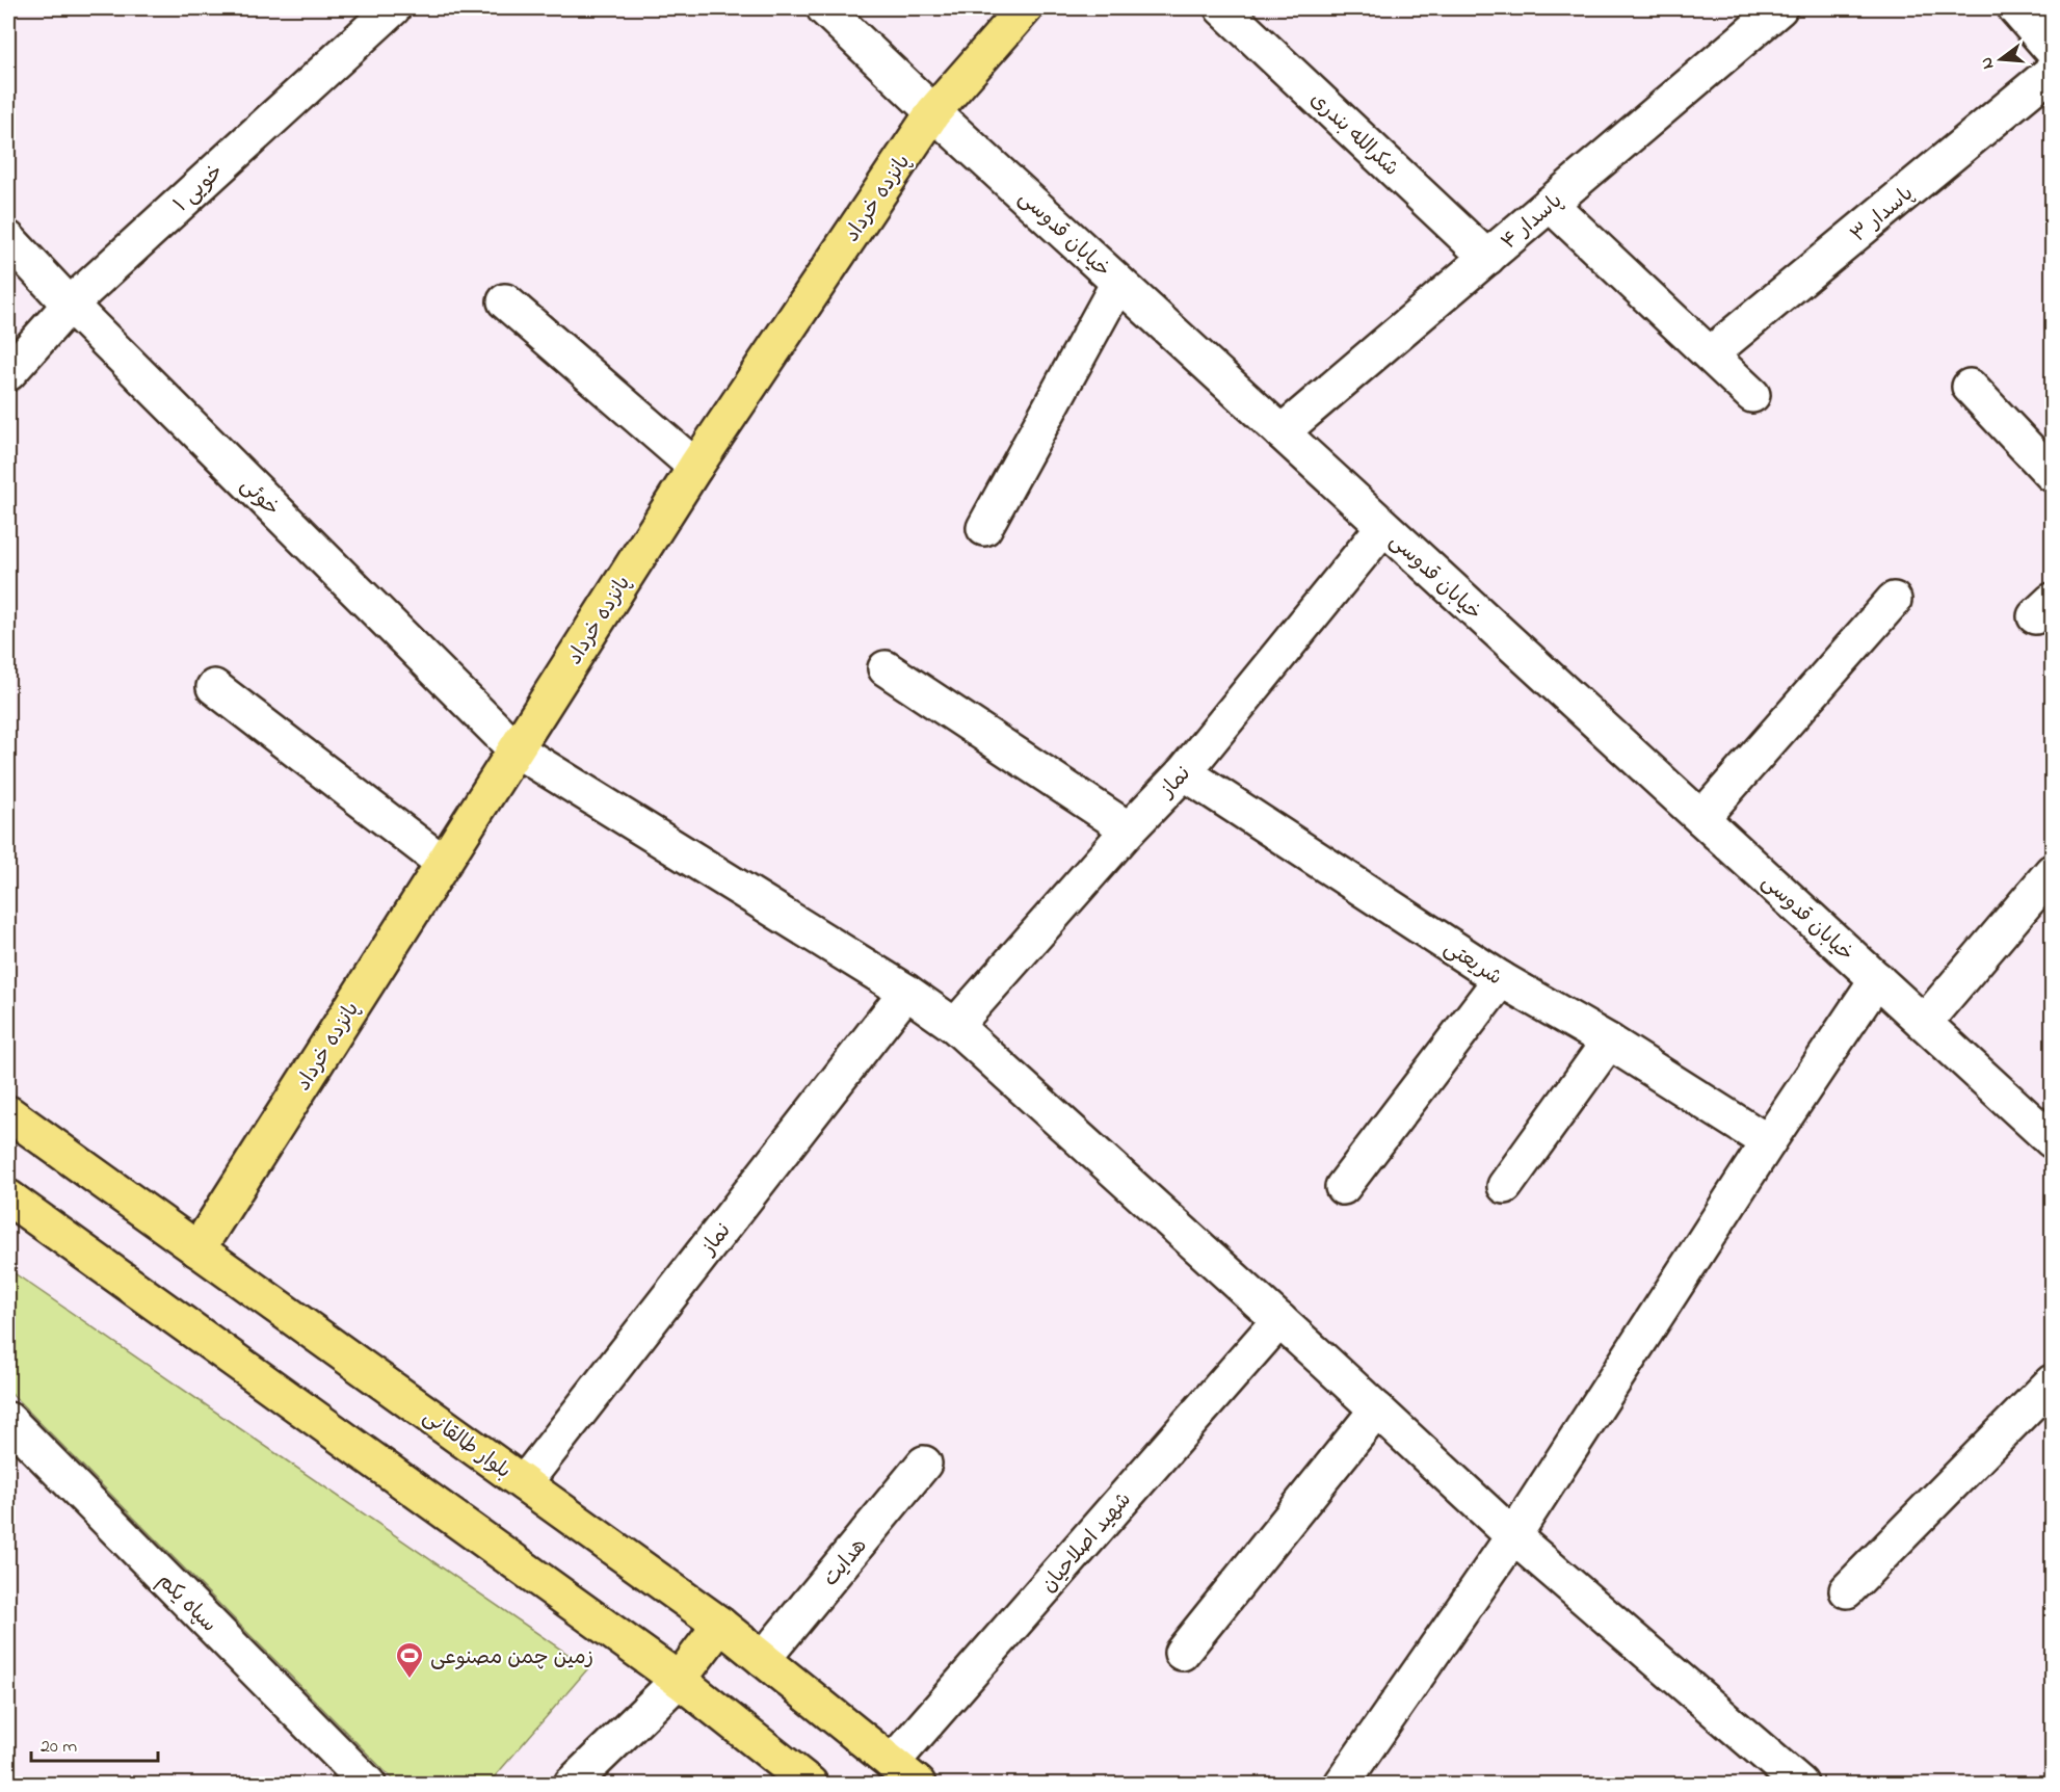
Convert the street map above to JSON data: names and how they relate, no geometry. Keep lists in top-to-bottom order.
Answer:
{
  "streets": {
    "main road": ["پانزده خرداد", "بلوار طالقانی"],
    "street": [
      "شکرالله بندری",
      "خویی ۱",
      "پاسدار ۳",
      "پاسدار ۴",
      "خیابان قدوسی",
      "خوئی",
      "نماز",
      "شریعتی",
      "شهید اصلاحیان",
      "هدایت",
      "سپاه یکم"
    ]
  },
  "crossings": [
    ["شکرالله بندری", "پاسدار ۴"],
    ["خویی ۱", "خوئی"],
    ["پانزده خرداد", "خیابان قدوسی"],
    ["پانزده خرداد", "خوئی"],
    ["پانزده خرداد", "بلوار طالقانی"],
    ["پاسدار ۴", "خیابان قدوسی"],
    ["خیابان قدوسی", "نماز"],
    ["خوئی", "نماز"],
    ["خوئی", "شهید اصلاحیان"],
    ["نماز", "شریعتی"],
    ["نماز", "بلوار طالقانی"],
    ["بلوار طالقانی", "شهید اصلاحیان"],
    ["بلوار طالقانی", "هدایت"]
  ],
  "places": {
    "sports": ["زمین چمن مصنوعی"]
  },
  "scale_bar": "20 m",
  "north": "left"
}
